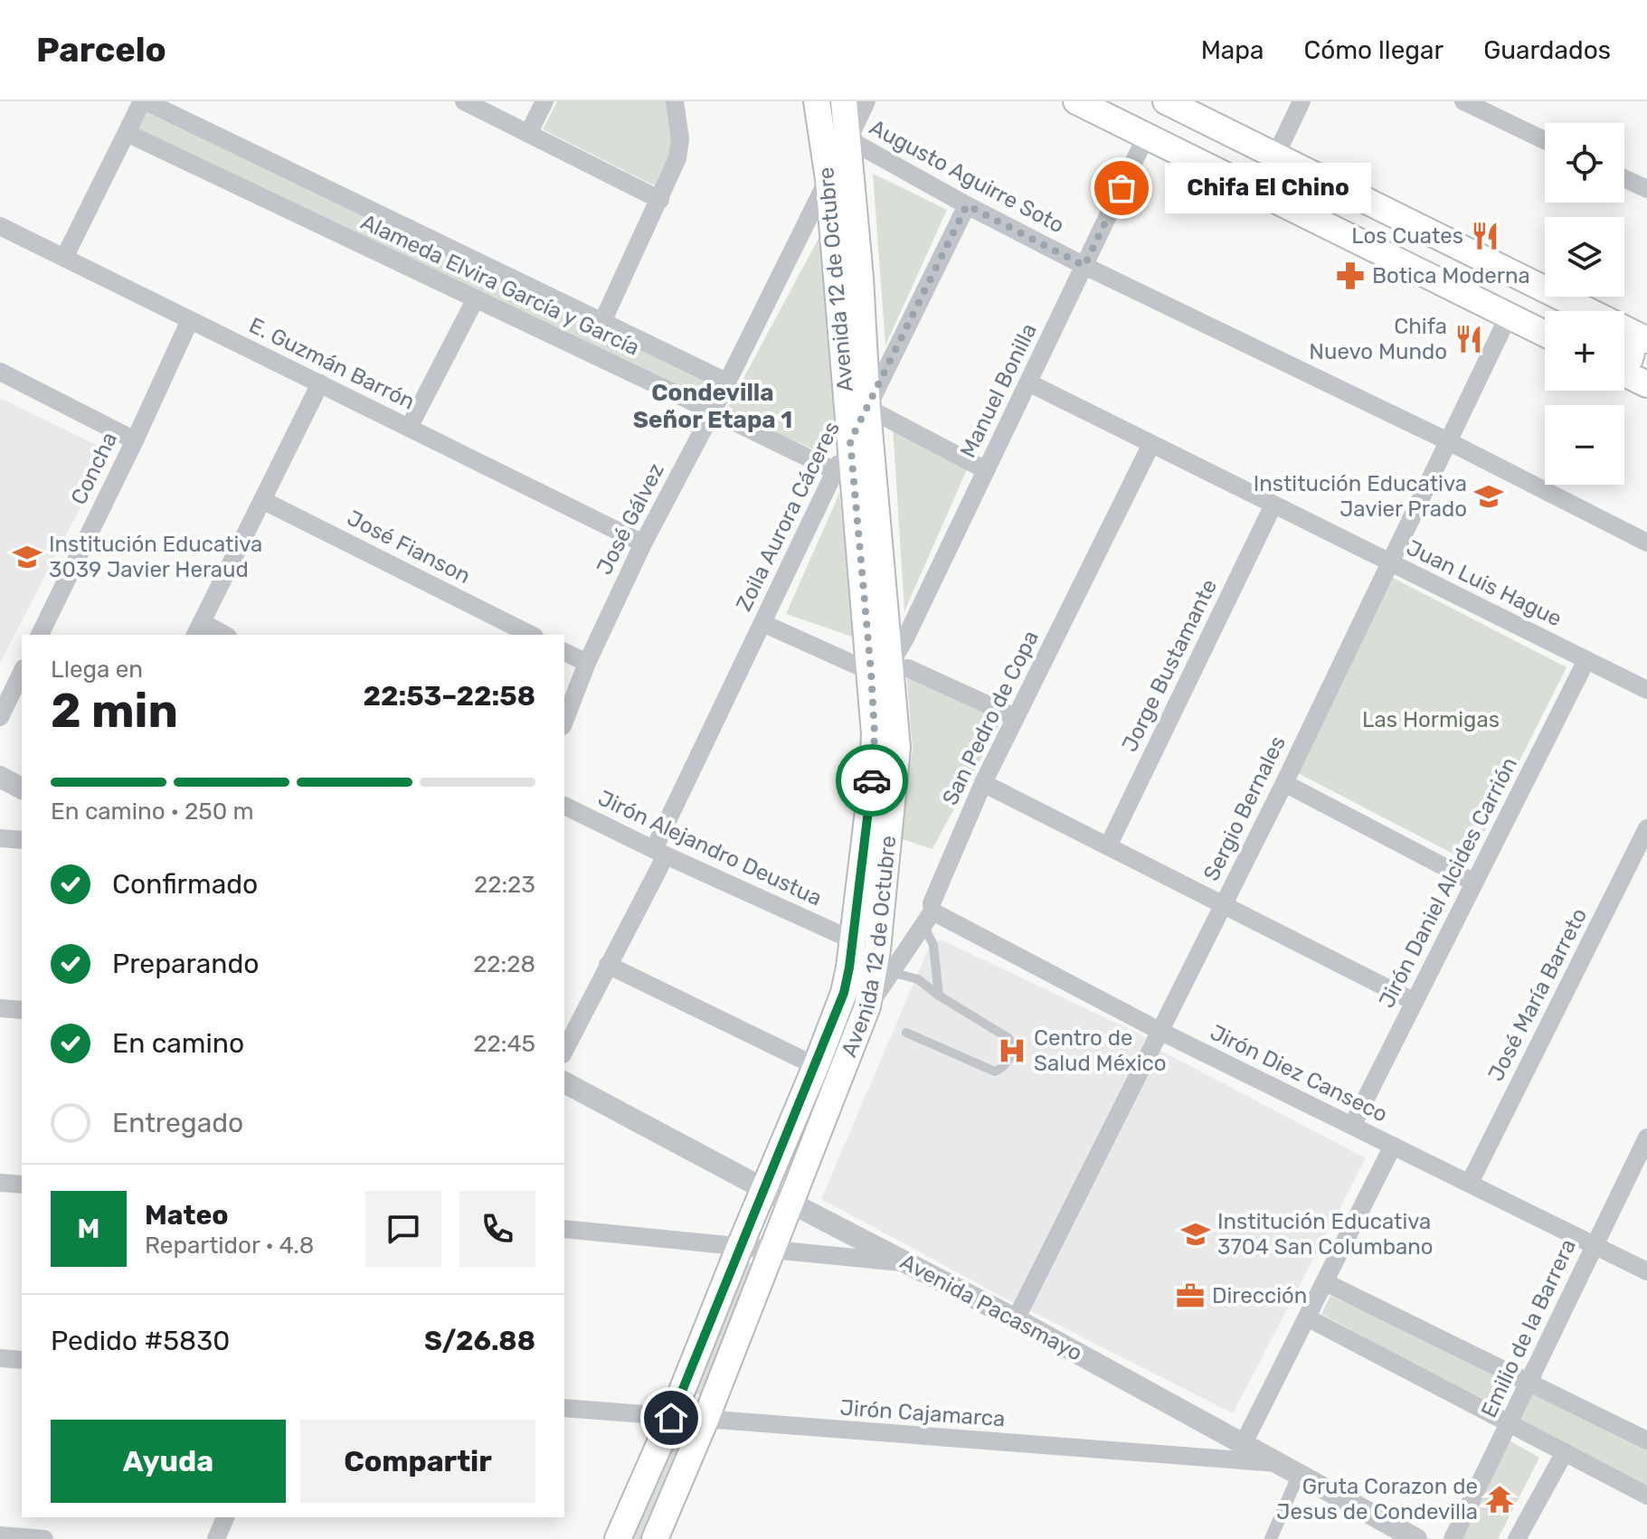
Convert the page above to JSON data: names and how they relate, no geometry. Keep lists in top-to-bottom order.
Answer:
{
  "streets": {
    "main road": ["Avenida 12 de Octubre"],
    "street": [
      "Augusto Aguirre Soto",
      "Alameda Elvira García y García",
      "E. Guzmán Barrón",
      "Manuel Bonilla",
      "Concha",
      "Zoila Aurora Cáceres",
      "José Gálvez",
      "José Fianson",
      "Juan Luis Hague",
      "Jorge Bustamante",
      "San Pedro de Copa",
      "Sergio Bernales",
      "Jirón Alejandro Deustua",
      "Jirón Daniel Alcides Carrión",
      "José María Barreto",
      "Jirón Diez Canseco",
      "Avenida Pacasmayo",
      "Emilio de la Barrera",
      "Jirón Cajamarca"
    ]
  },
  "crossings": [
    ["Augusto Aguirre Soto", "Avenida 12 de Octubre"],
    ["Augusto Aguirre Soto", "Manuel Bonilla"],
    ["Augusto Aguirre Soto", "Zoila Aurora Cáceres"],
    ["Augusto Aguirre Soto", "José Gálvez"],
    ["Augusto Aguirre Soto", "Sergio Bernales"],
    ["Avenida 12 de Octubre", "Alameda Elvira García y García"],
    ["Avenida 12 de Octubre", "Manuel Bonilla"],
    ["Avenida 12 de Octubre", "Zoila Aurora Cáceres"],
    ["Avenida 12 de Octubre", "José Gálvez"],
    ["Avenida 12 de Octubre", "San Pedro de Copa"],
    ["Avenida 12 de Octubre", "Jirón Alejandro Deustua"],
    ["Avenida 12 de Octubre", "Avenida Pacasmayo"],
    ["Avenida 12 de Octubre", "Jirón Cajamarca"],
    ["Alameda Elvira García y García", "Zoila Aurora Cáceres"],
    ["Alameda Elvira García y García", "José Gálvez"],
    ["E. Guzmán Barrón", "Concha"],
    ["E. Guzmán Barrón", "José Gálvez"],
    ["Manuel Bonilla", "Juan Luis Hague"],
    ["Zoila Aurora Cáceres", "Jirón Alejandro Deustua"],
    ["Juan Luis Hague", "Jorge Bustamante"],
    ["Juan Luis Hague", "San Pedro de Copa"],
    ["Juan Luis Hague", "Sergio Bernales"],
    ["Juan Luis Hague", "Jirón Daniel Alcides Carrión"],
    ["San Pedro de Copa", "Jirón Diez Canseco"],
    ["Sergio Bernales", "Jirón Diez Canseco"],
    ["Sergio Bernales", "Avenida Pacasmayo"],
    ["Jirón Daniel Alcides Carrión", "Jirón Diez Canseco"],
    ["José María Barreto", "Jirón Diez Canseco"],
    ["Jirón Diez Canseco", "Emilio de la Barrera"],
    ["Avenida Pacasmayo", "Jirón Cajamarca"]
  ],
  "districts": ["Condevilla Señor Etapa 1"],
  "parks": ["Las Hormigas"],
  "places": {
    "other": ["Chifa El Chino"],
    "restaurant": ["Los Cuates", "Chifa Nuevo Mundo"],
    "pharmacy": ["Botica Moderna"],
    "school or university": ["Institución Educativa Javier Prado", "Institución Educativa 3039 Javier Heraud", "Institución Educativa 3704 San Columbano"],
    "hospital": ["Centro de Salud México"],
    "office": ["Dirección"],
    "temple": ["Gruta Corazon de Jesus de Condevilla"]
  },
  "page": {
    "header": "Parcelo",
    "nav": ["Mapa", "Cómo llegar", "Guardados"],
    "map_buttons": ["+", "−"],
    "bubble": "Chifa El Chino",
    "heading": ["2 min", "Llega en", "22:53–22:58"],
    "panel": [
      "Mateo",
      "Repartidor · 4.8",
      "Pedido #5830",
      "S/26.88"
    ],
    "bar": "En camino · 250 m",
    "list": [
      ["Confirmado", "22:23"],
      ["Preparando", "22:28"],
      ["En camino", "22:45"],
      "Entregado"
    ],
    "round": "M",
    "buttons": ["Ayuda", "Compartir"]
  }
}
